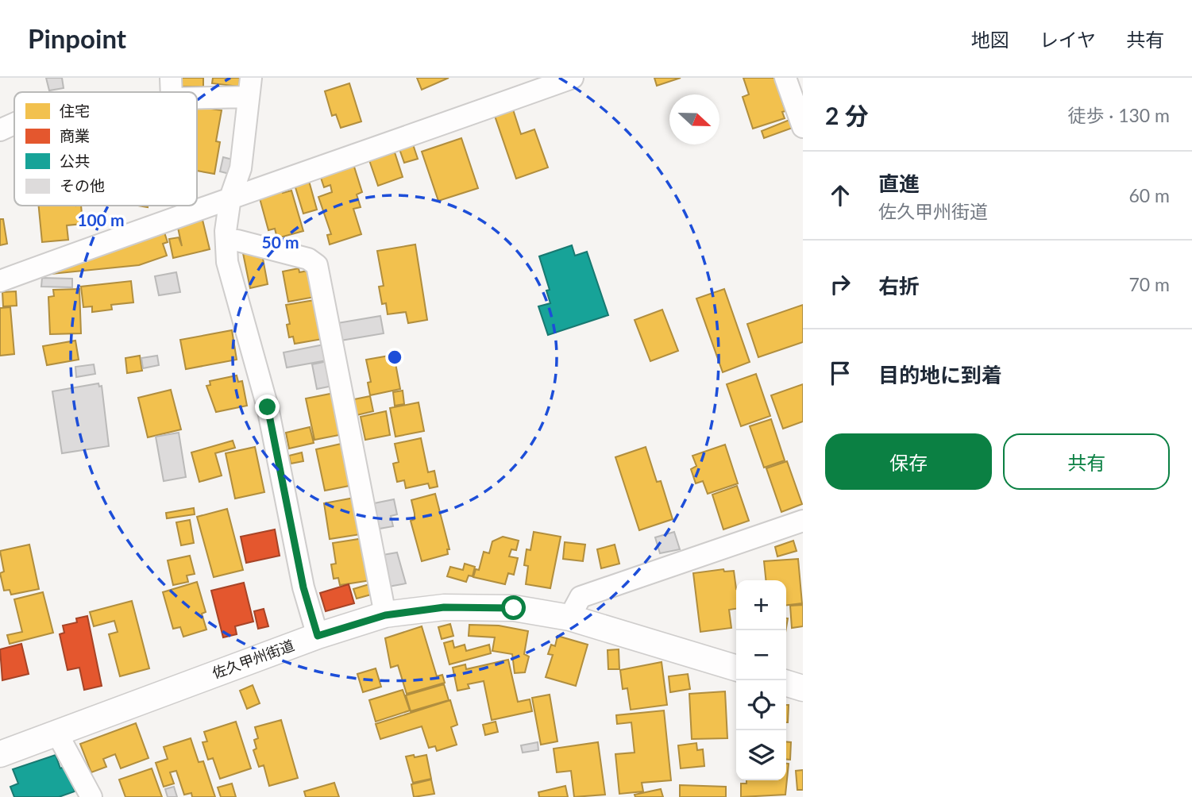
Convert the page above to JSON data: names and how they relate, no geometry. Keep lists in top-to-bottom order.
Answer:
{
  "streets": {
    "street": ["佐久甲州街道"]
  },
  "legend": [
    "住宅",
    "商業",
    "公共",
    "その他"
  ],
  "north": "right",
  "page": {
    "header": "Pinpoint",
    "nav": ["地図", "レイヤ", "共有"],
    "heading": ["2 分", "徒歩 · 130 m"],
    "list": [
      ["直進", "佐久甲州街道", "60 m"],
      ["右折", "70 m"],
      "目的地に到着"
    ],
    "buttons": ["保存", "共有"],
    "map_buttons": ["+", "−"]
  },
  "rings": ["100 m", "50 m"]
}
